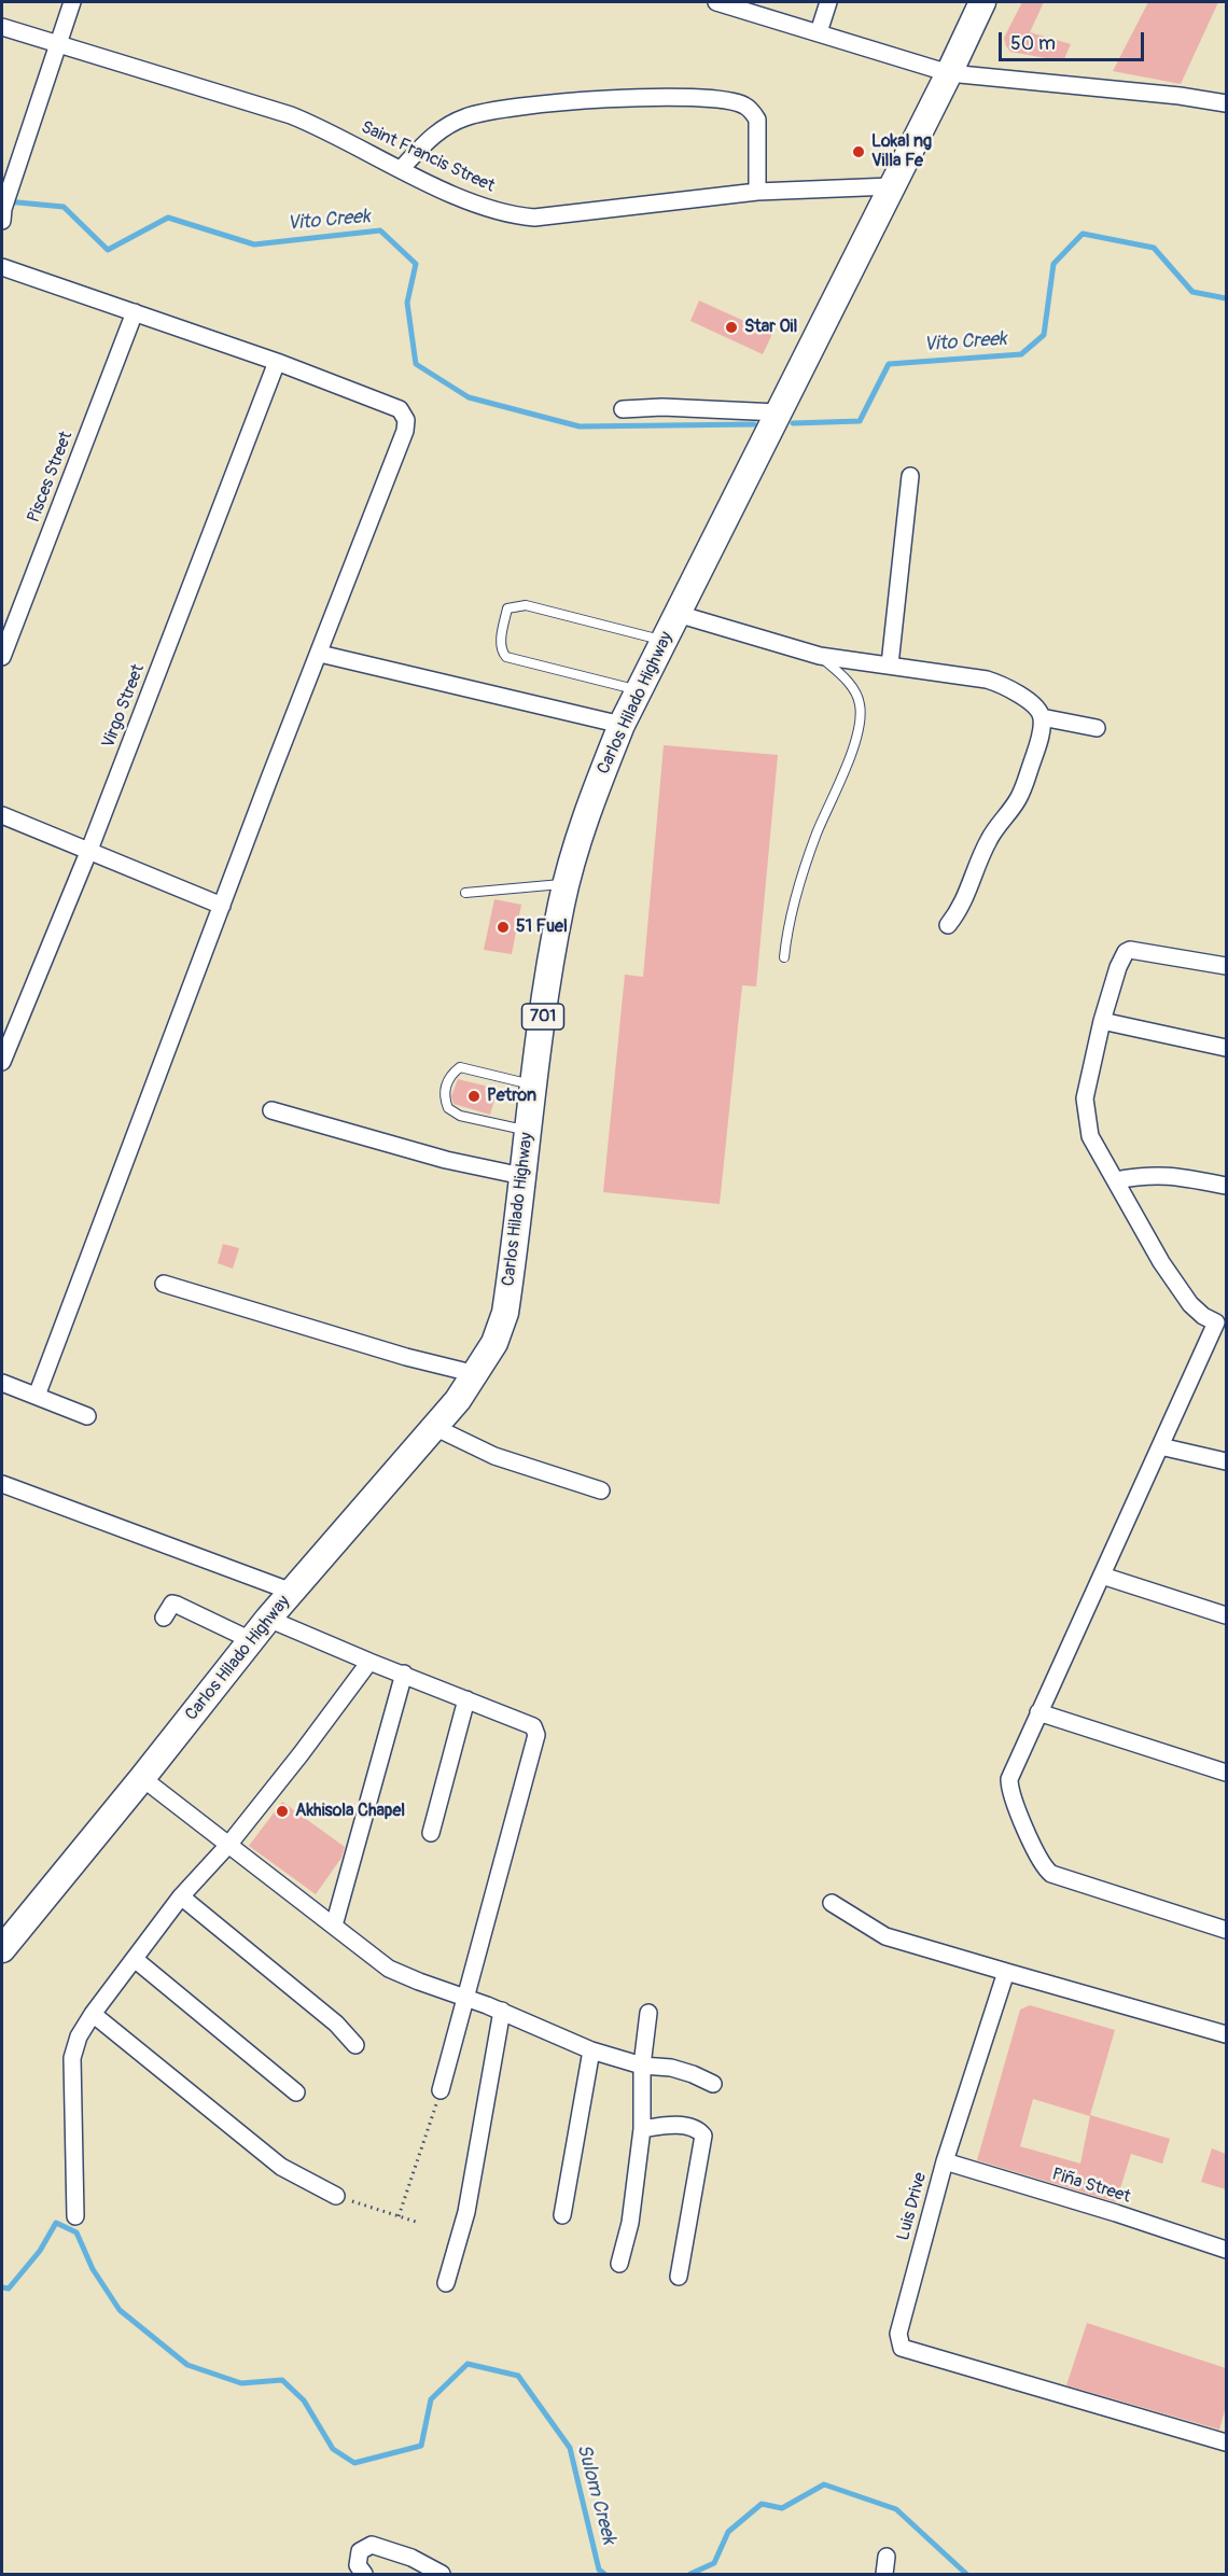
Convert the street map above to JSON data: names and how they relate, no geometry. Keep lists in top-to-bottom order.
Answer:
{
  "streets": {
    "main road": ["Carlos Hilado Highway", "701"],
    "street": [
      "Saint Francis Street",
      "Pisces Street",
      "Virgo Street",
      "Piña Street",
      "Luis Drive"
    ]
  },
  "crossings": [
    ["Saint Francis Street", "Carlos Hilado Highway"],
    ["Piña Street", "Luis Drive"]
  ],
  "water": ["Vito Creek", "Sulom Creek"],
  "places": [
    "Lokal ng Villa Fe",
    "Star Oil",
    "51 Fuel",
    "Petron",
    "Akhisola Chapel"
  ],
  "scale_bar": "50 m"
}
